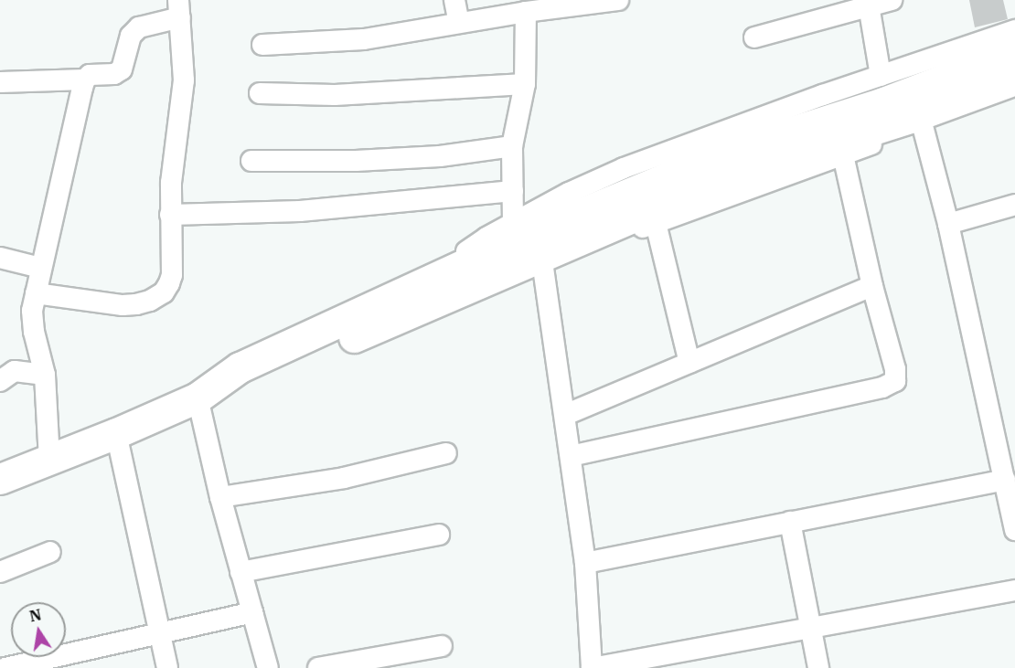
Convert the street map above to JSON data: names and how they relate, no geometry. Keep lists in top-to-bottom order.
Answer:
{
  "north": "top"
}
